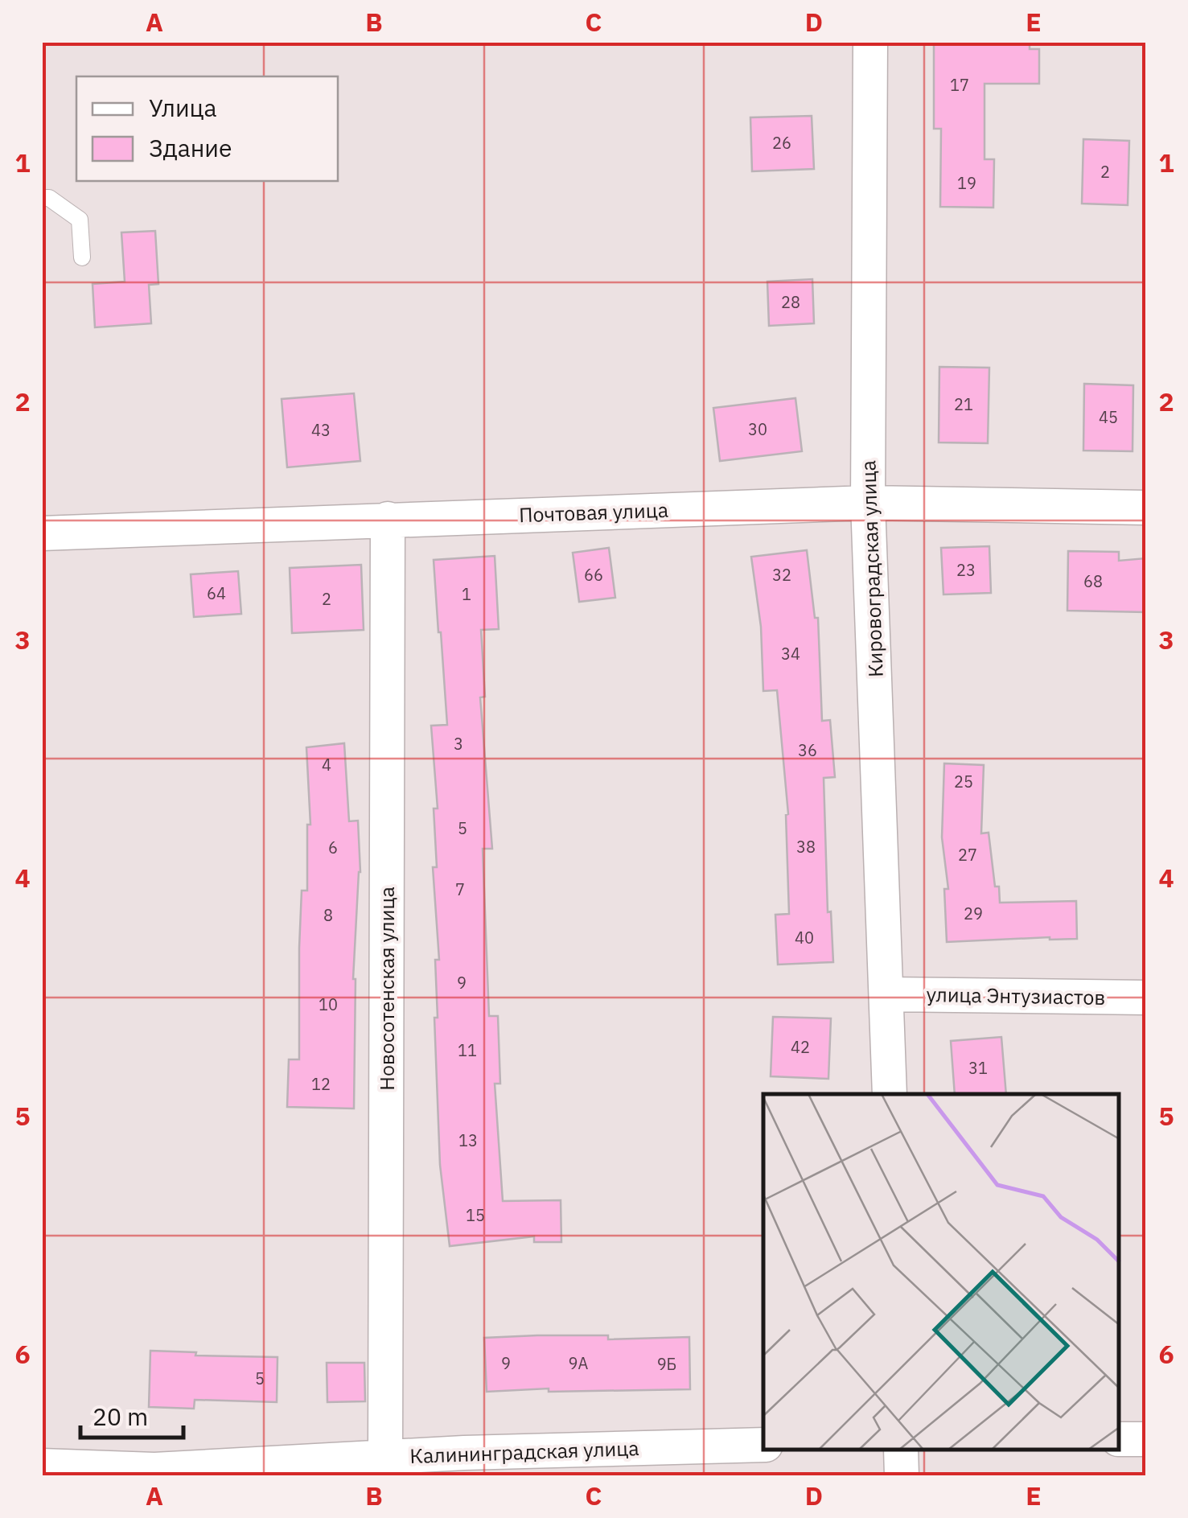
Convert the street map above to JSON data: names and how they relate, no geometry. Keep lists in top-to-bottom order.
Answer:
{
  "streets": {
    "street": [
      "Почтовая улица",
      "Кировоградская улица",
      "Новосотенская улица",
      "улица Энтузиастов",
      "Калининградская улица"
    ]
  },
  "crossings": [
    ["Почтовая улица", "Кировоградская улица"],
    ["Почтовая улица", "Новосотенская улица"],
    ["Кировоградская улица", "улица Энтузиастов"],
    ["Новосотенская улица", "Калининградская улица"]
  ],
  "house_numbers": [
    "17",
    "26",
    "2",
    "19",
    "28",
    "21",
    "45",
    "30",
    "43",
    "23",
    "66",
    "32",
    "68",
    "64",
    "1",
    "2",
    "34",
    "3",
    "36",
    "4",
    "25",
    "5",
    "38",
    "6",
    "27",
    "7",
    "29",
    "8",
    "40",
    "9",
    "10",
    "42",
    "11",
    "31",
    "12",
    "13",
    "15",
    "9",
    "9А",
    "9Б",
    "5"
  ],
  "legend": ["Улица", "Здание"],
  "scale_bar": "20 m",
  "grid": {
    "columns": [
      "A",
      "B",
      "C",
      "D",
      "E"
    ],
    "rows": [
      "1",
      "2",
      "3",
      "4",
      "5",
      "6"
    ]
  }
}
